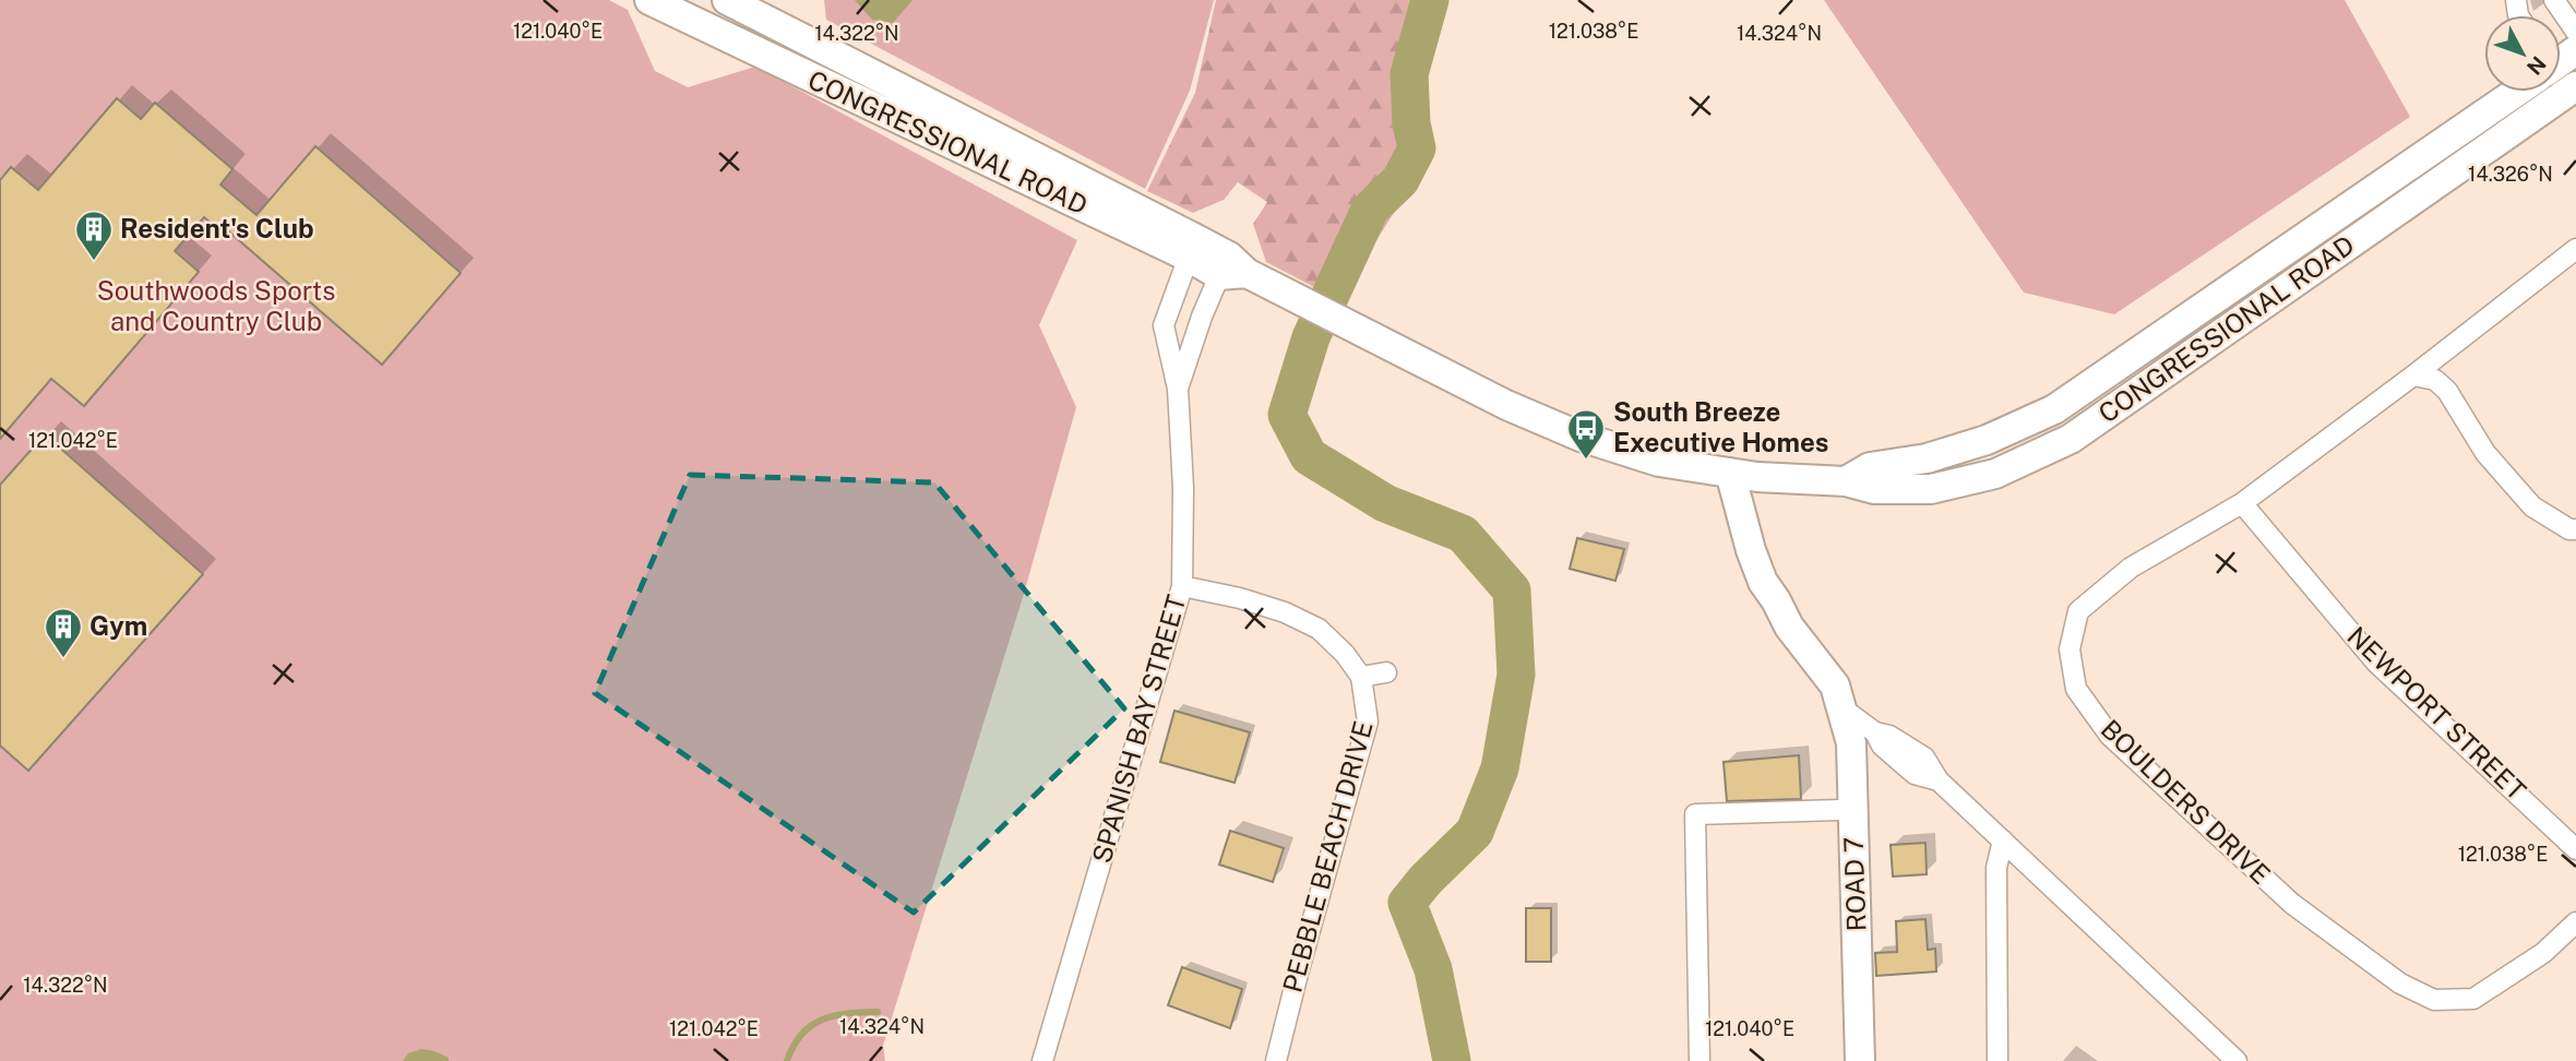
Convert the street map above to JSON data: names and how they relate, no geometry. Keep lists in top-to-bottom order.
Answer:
{
  "streets": {
    "main road": ["CONGRESSIONAL ROAD", "ROAD 7"],
    "street": [
      "NEWPORT STREET",
      "SPANISH BAY STREET",
      "BOULDERS DRIVE",
      "PEBBLE BEACH DRIVE"
    ]
  },
  "crossings": [
    ["CONGRESSIONAL ROAD", "SPANISH BAY STREET"],
    ["CONGRESSIONAL ROAD", "ROAD 7"],
    ["NEWPORT STREET", "BOULDERS DRIVE"]
  ],
  "parks": ["Southwoods Sports and Country Club"],
  "places": {
    "building": ["Resident's Club", "Gym"],
    "bus stop": ["South Breeze Executive Homes"]
  },
  "north": "bottom right",
  "coordinates": [
    "121.040°E",
    "121.038°E",
    "14.322°N",
    "14.324°N",
    "14.326°N",
    "121.042°E"
  ]
}
